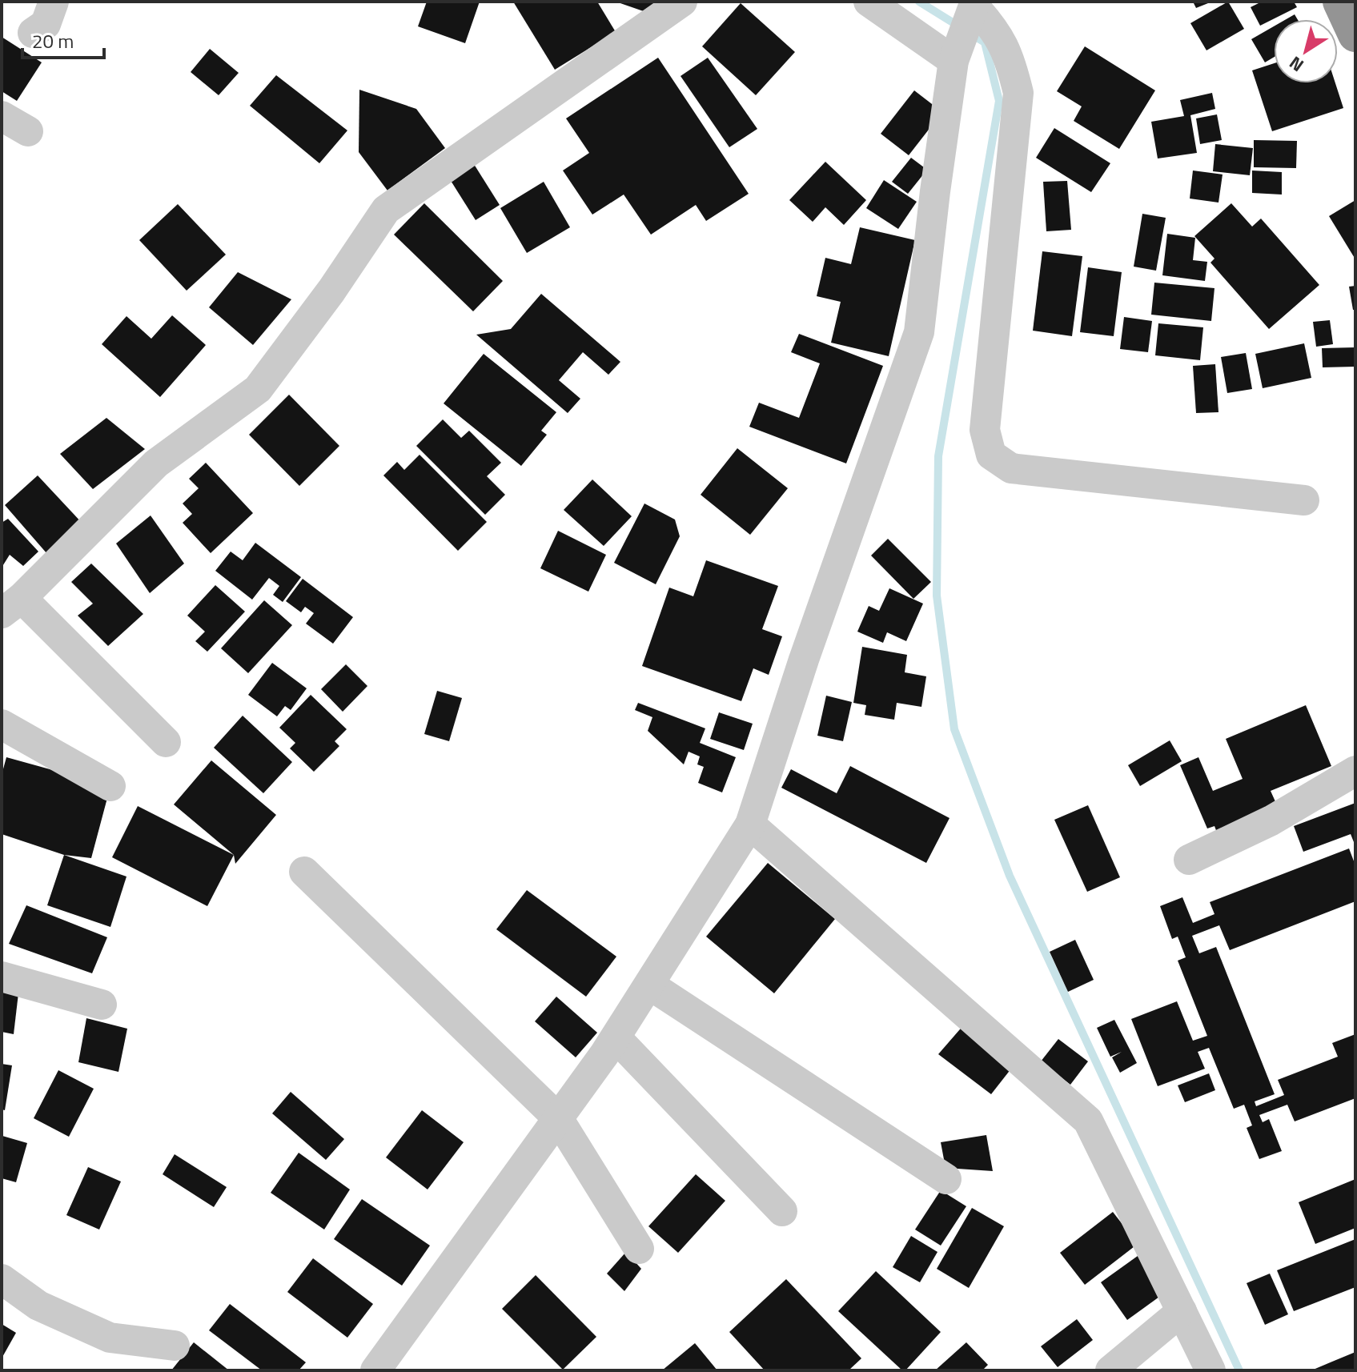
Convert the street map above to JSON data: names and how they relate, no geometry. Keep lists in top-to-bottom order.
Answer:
{
  "scale_bar": "20 m",
  "north": "bottom left"
}
